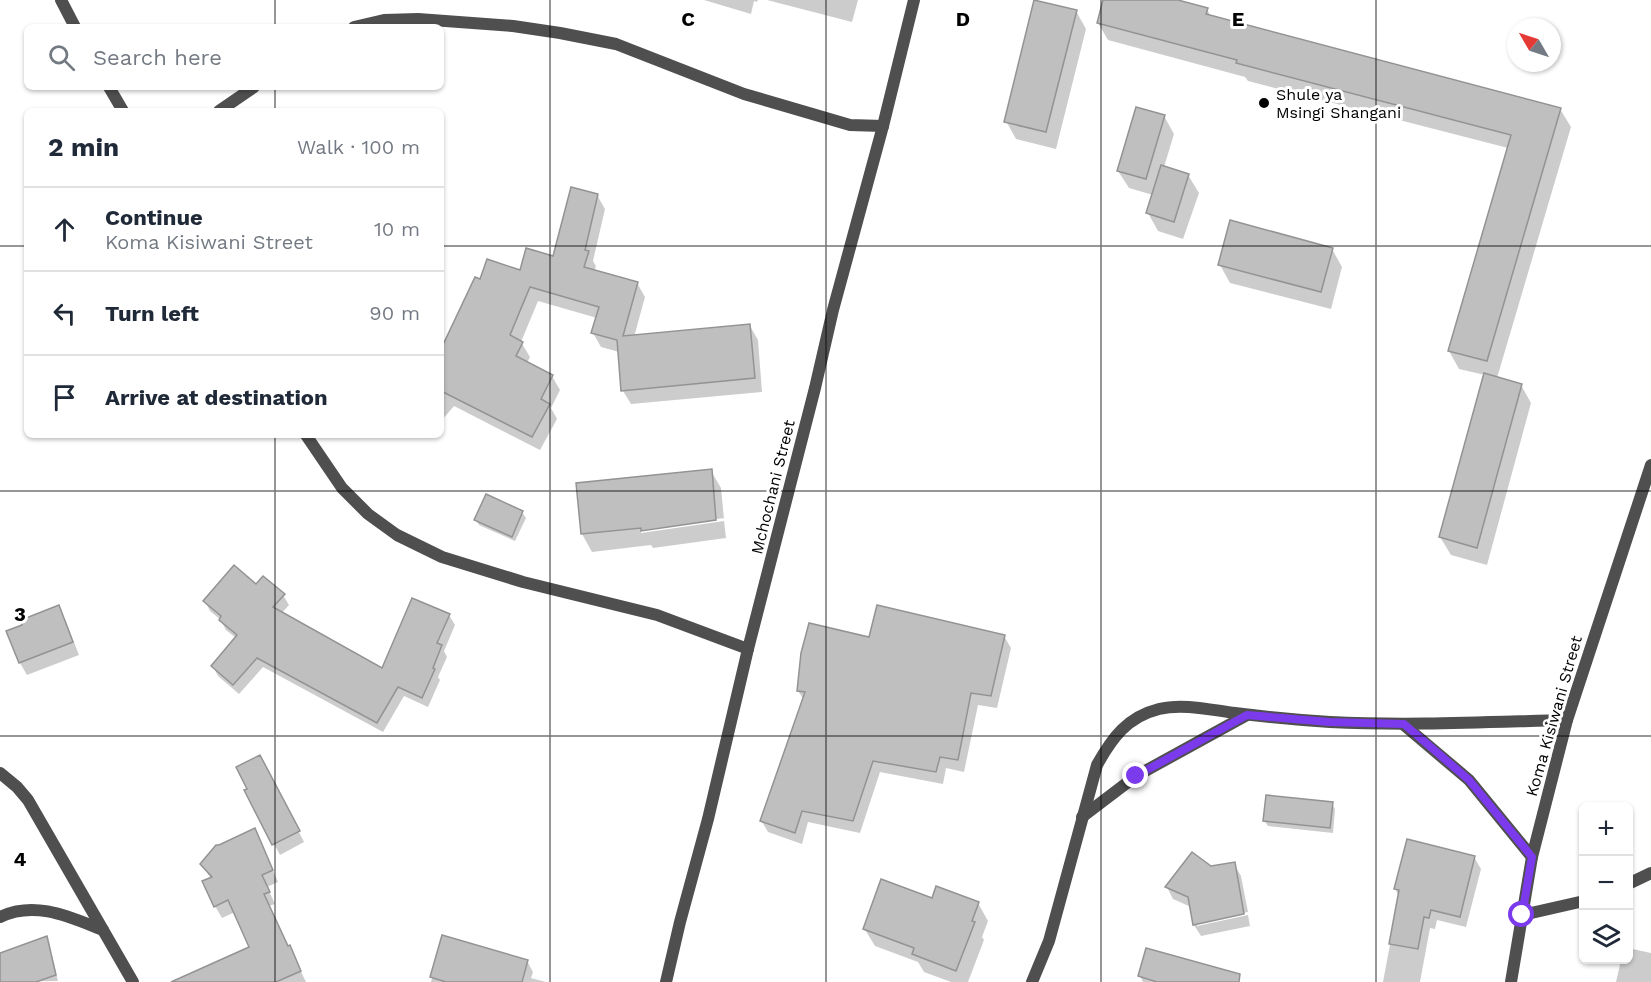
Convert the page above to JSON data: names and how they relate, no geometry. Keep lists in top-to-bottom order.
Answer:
{
  "streets": {
    "street": ["Mchochani Street", "Koma Kisiwani Street"]
  },
  "places": ["Shule ya Msingi Shangani"],
  "north": "top left",
  "page": {
    "search": "Search here",
    "heading": ["2 min", "Walk · 100 m"],
    "list": [
      ["Continue", "Koma Kisiwani Street", "10 m"],
      ["Turn left", "90 m"],
      "Arrive at destination"
    ],
    "map_buttons": ["+", "−"]
  },
  "grid": {
    "columns": ["C", "D", "E"],
    "rows": ["3", "4"]
  }
}
